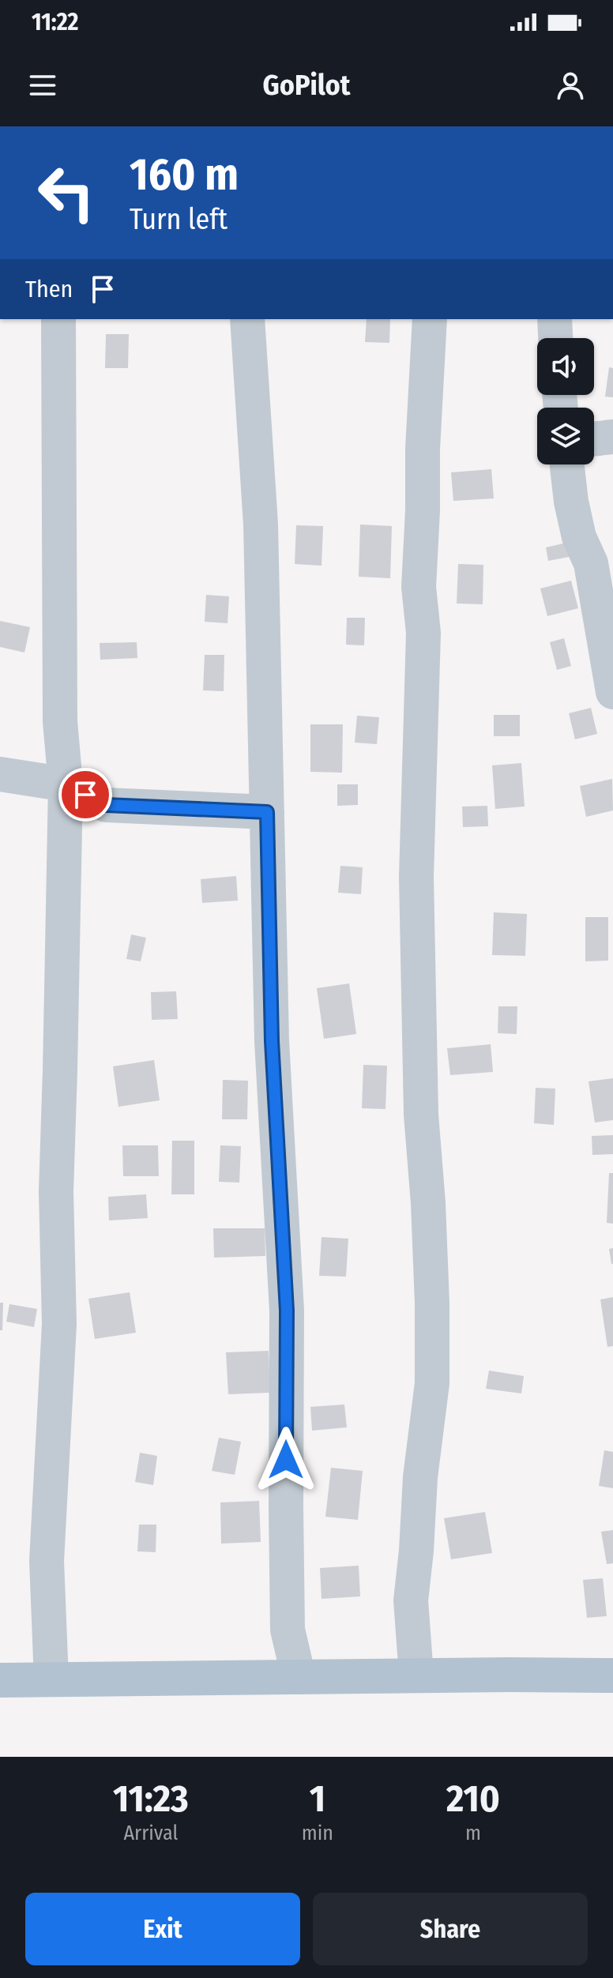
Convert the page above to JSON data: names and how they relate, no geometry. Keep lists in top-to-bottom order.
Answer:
{
  "page": {
    "status": "11:22",
    "header": "GoPilot",
    "turn": ["160 m", "Turn left"],
    "then": "Then",
    "eta": [
      "11:23",
      "Arrival",
      "1",
      "min",
      "210",
      "m"
    ],
    "buttons": ["Exit", "Share"]
  }
}
